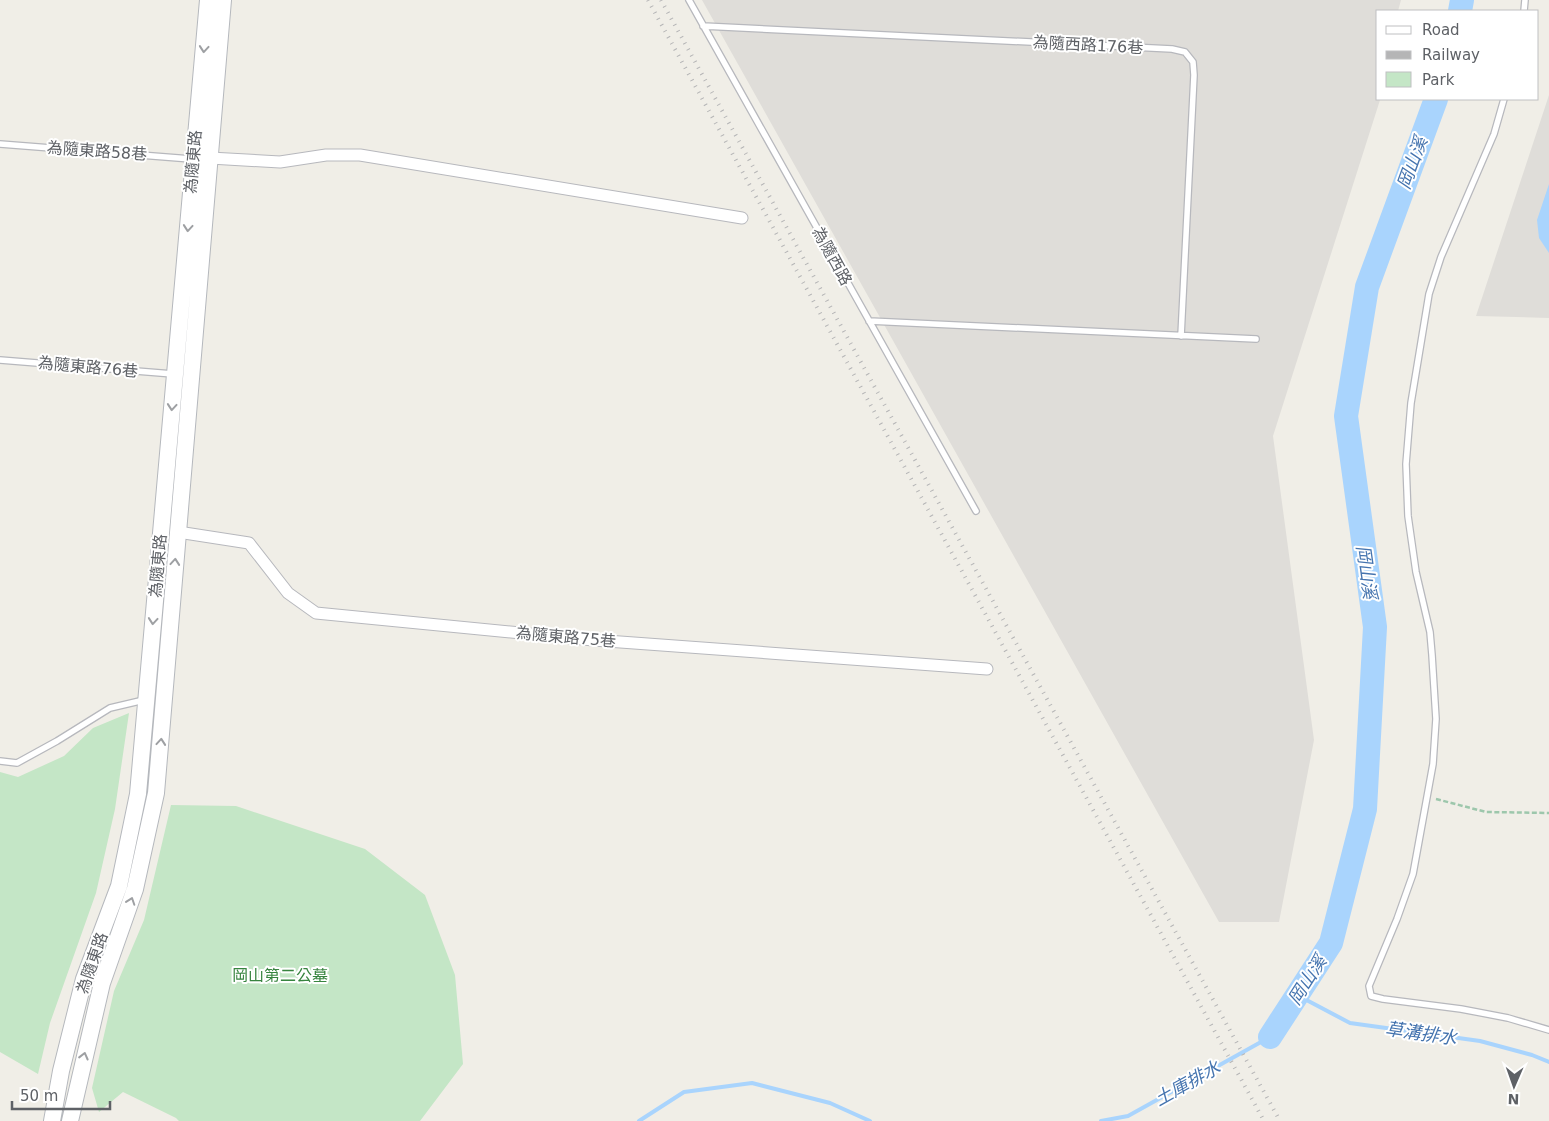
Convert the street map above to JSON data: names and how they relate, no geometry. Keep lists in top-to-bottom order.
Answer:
{
  "streets": {
    "street": ["為隨東路", "為隨東路75巷"],
    "lane": [
      "為隨西路176巷",
      "為隨東路58巷",
      "為隨西路",
      "為隨東路76巷"
    ]
  },
  "crossings": [
    ["為隨西路176巷", "為隨西路"],
    ["為隨東路58巷", "為隨東路"],
    ["為隨東路", "為隨東路76巷"],
    ["為隨東路", "為隨東路75巷"]
  ],
  "water": ["岡山溪", "草溝排水", "土庫排水"],
  "parks": ["岡山第二公墓"],
  "legend": ["Road", "Railway", "Park"],
  "scale_bar": "50 m",
  "north": "bottom"
}
